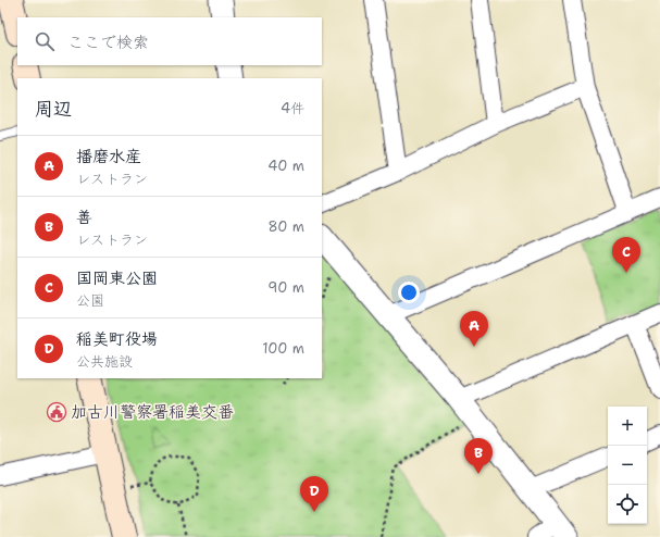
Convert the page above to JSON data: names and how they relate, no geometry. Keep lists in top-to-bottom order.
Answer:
{
  "places": {
    "public building": ["加古川警察署稲美交番"]
  },
  "page": {
    "search": "ここで検索",
    "heading": ["周辺", "4件"],
    "list": [
      {
        "mark": "A",
        "name": "播磨水産",
        "note": "レストラン",
        "value": "40 m"
      },
      {
        "mark": "B",
        "name": "善",
        "note": "レストラン",
        "value": "80 m"
      },
      {
        "mark": "C",
        "name": "国岡東公園",
        "note": "公園",
        "value": "90 m"
      },
      {
        "mark": "D",
        "name": "稲美町役場",
        "note": "公共施設",
        "value": "100 m"
      }
    ],
    "pins": [
      "C",
      "A",
      "B",
      "D"
    ],
    "map_buttons": ["+", "−"]
  }
}
